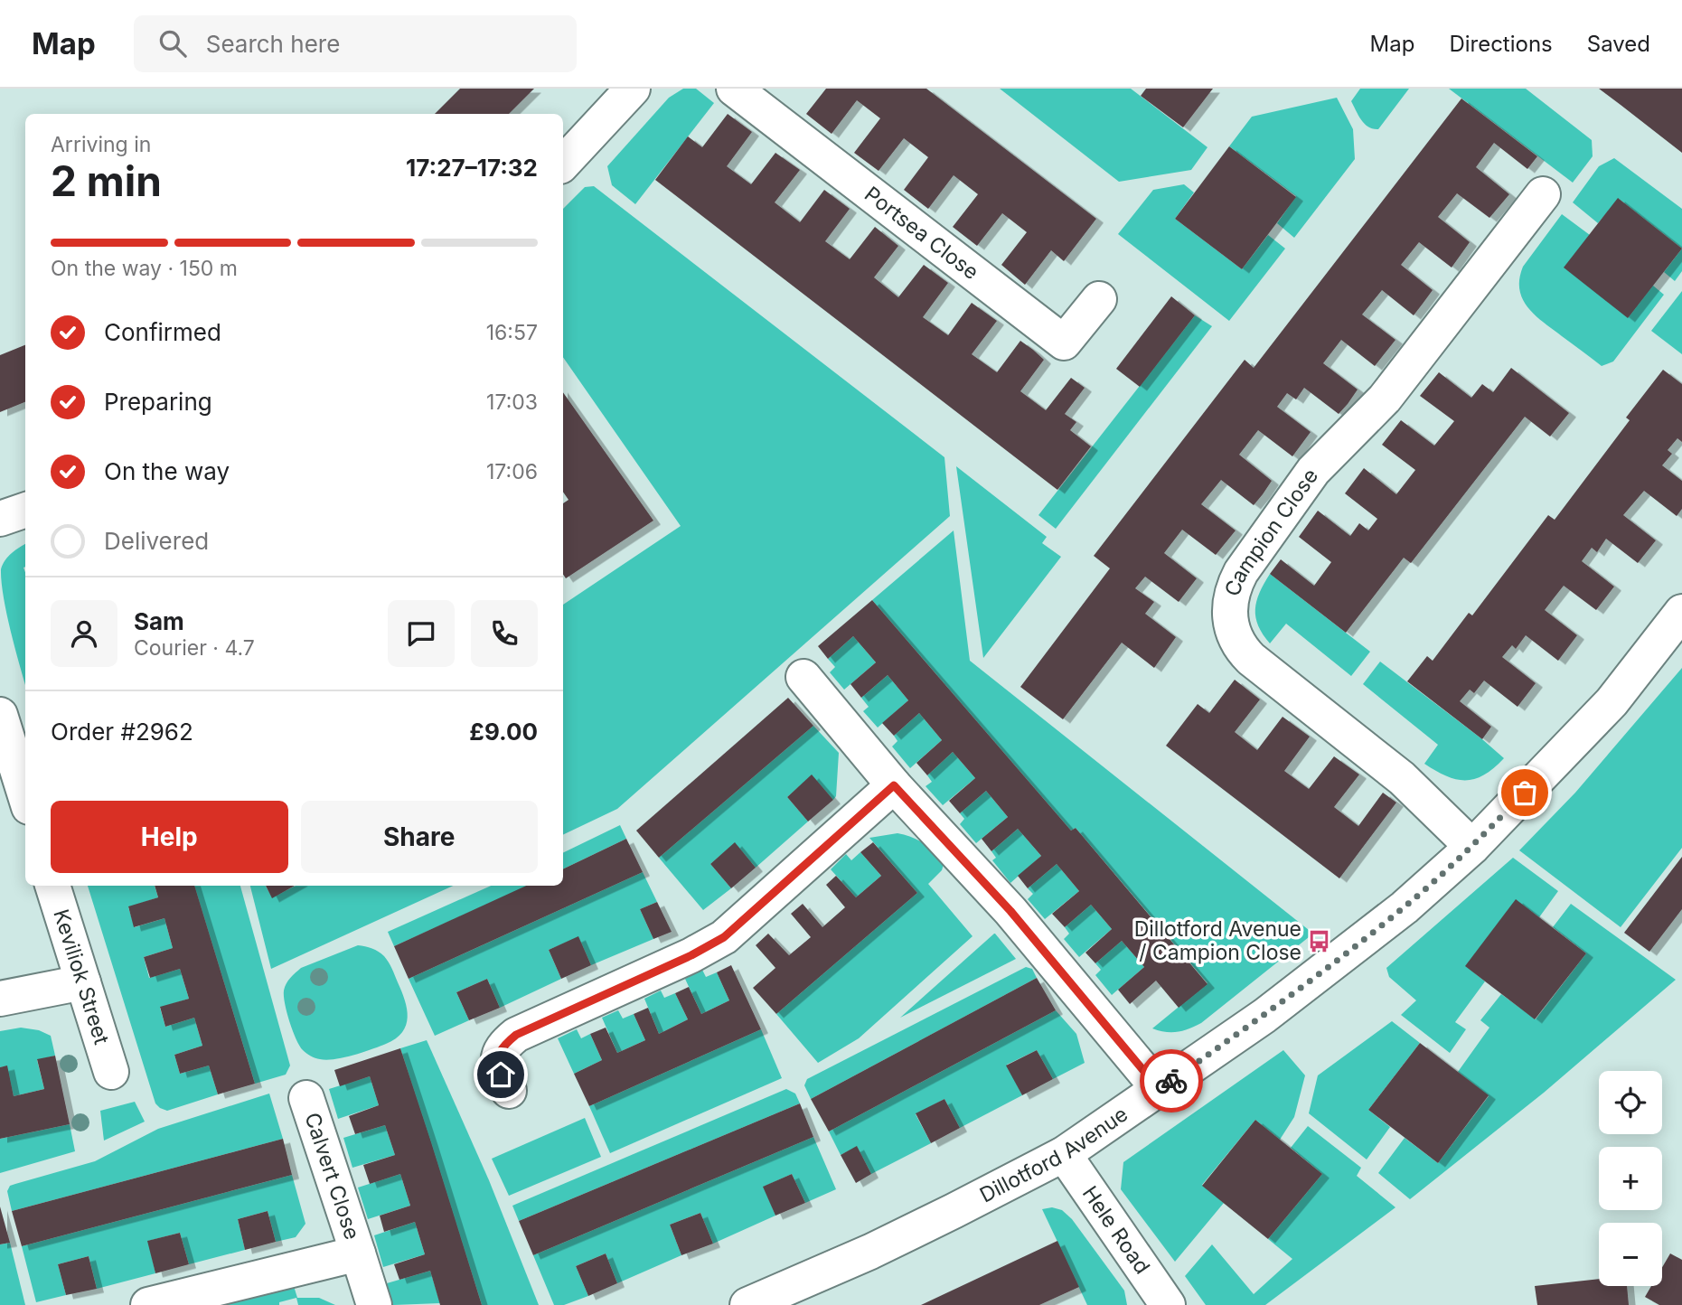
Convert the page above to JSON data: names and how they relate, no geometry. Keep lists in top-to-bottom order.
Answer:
{
  "streets": {
    "street": [
      "Portsea Close",
      "Campion Close",
      "Keviliok Street",
      "Dillotford Avenue",
      "Calvert Close",
      "Hele Road"
    ]
  },
  "crossings": [
    ["Campion Close", "Dillotford Avenue"],
    ["Dillotford Avenue", "Hele Road"]
  ],
  "places": {
    "bus stop": ["Dillotford Avenue / Campion Close"]
  },
  "page": {
    "header": "Map",
    "search": "Search here",
    "nav": ["Map", "Directions", "Saved"],
    "heading": ["2 min", "Arriving in", "17:27–17:32"],
    "panel": [
      "Sam",
      "Courier · 4.7",
      "Order #2962",
      "£9.00"
    ],
    "bar": "On the way · 150 m",
    "list": [
      ["Confirmed", "16:57"],
      ["Preparing", "17:03"],
      ["On the way", "17:06"],
      "Delivered"
    ],
    "buttons": ["Help", "Share"],
    "map_buttons": ["+", "−"]
  }
}
